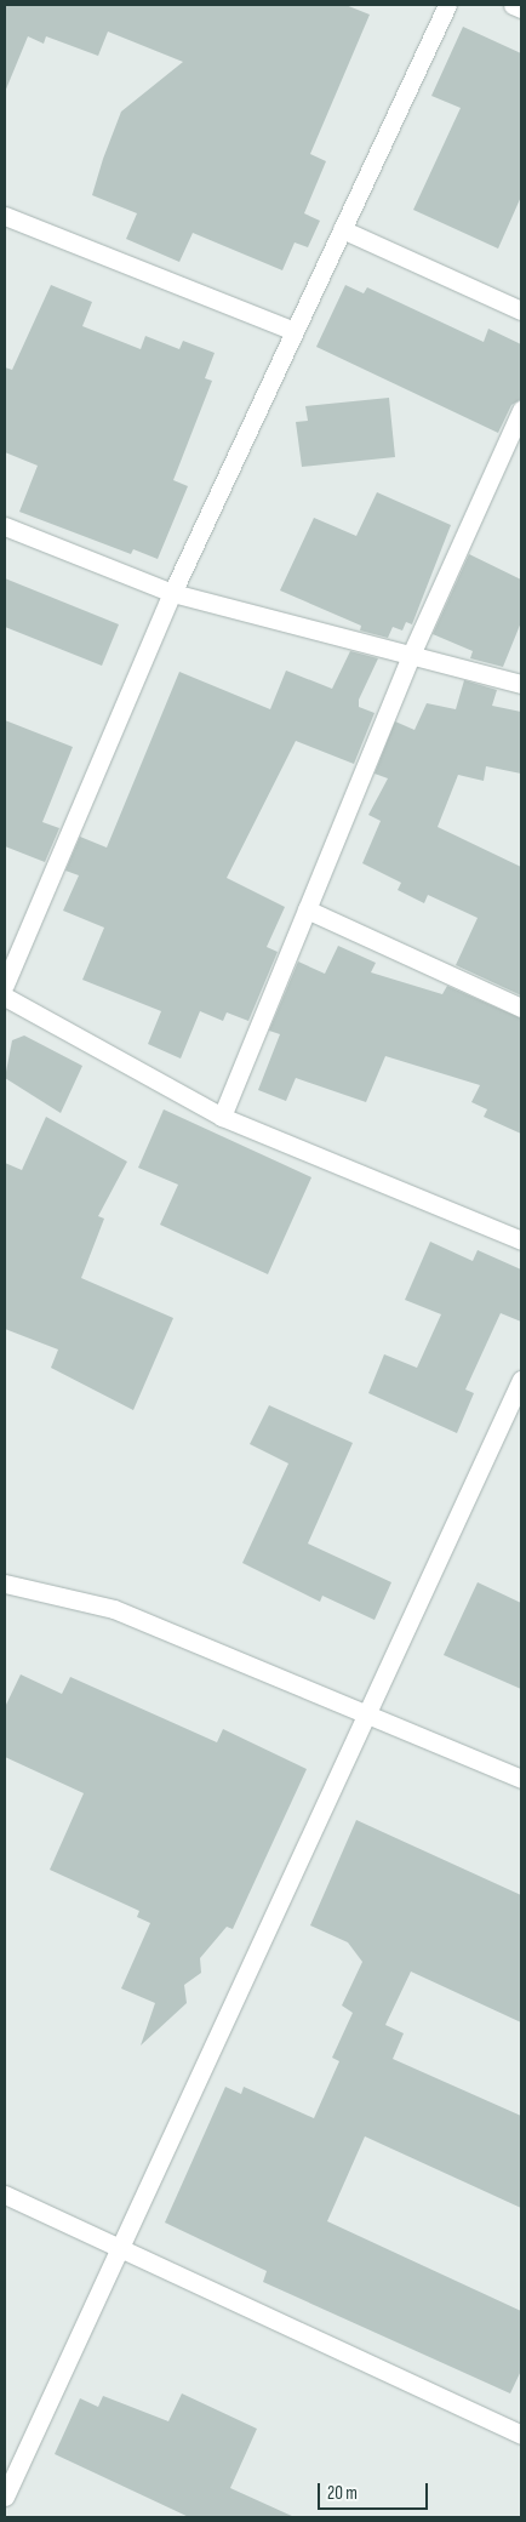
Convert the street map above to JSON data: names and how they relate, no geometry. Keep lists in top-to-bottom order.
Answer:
{
  "scale_bar": "20 m"
}
